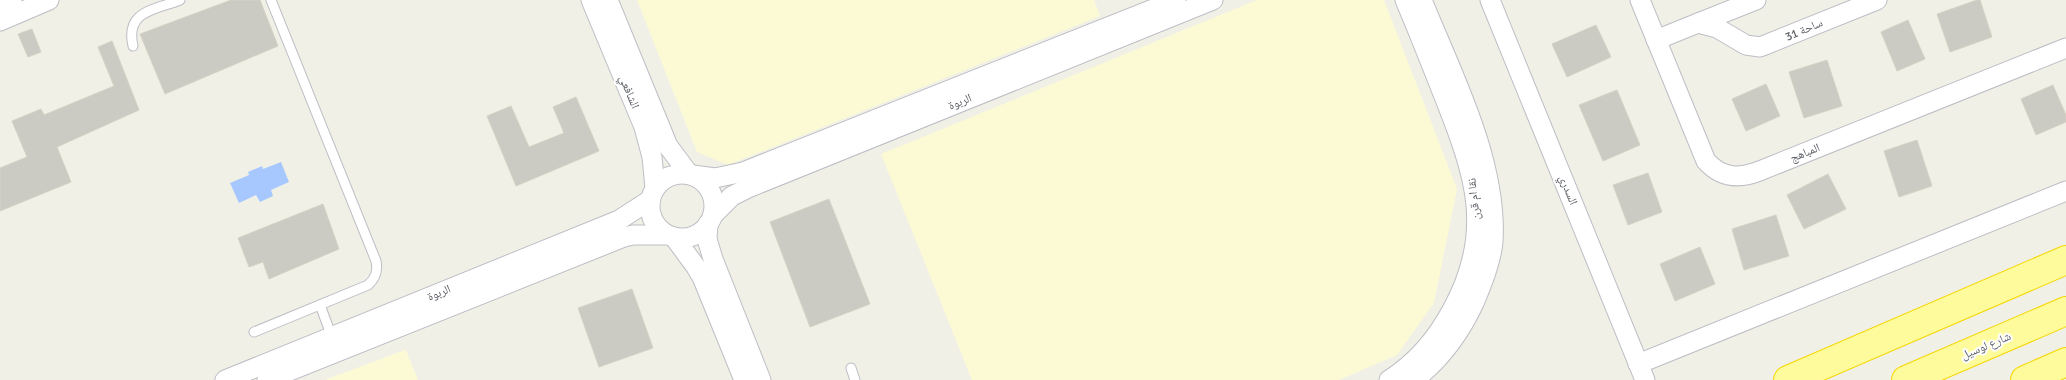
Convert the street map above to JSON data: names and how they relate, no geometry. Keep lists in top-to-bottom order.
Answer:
{
  "streets": {
    "highway": ["شارع لوسيل"],
    "street": [
      "ساحة 31",
      "الشافعي",
      "الربوة",
      "المباهج",
      "السدري",
      "نقا ام قرن"
    ]
  },
  "crossings": [
    ["الشافعي", "الربوة"]
  ]
}
